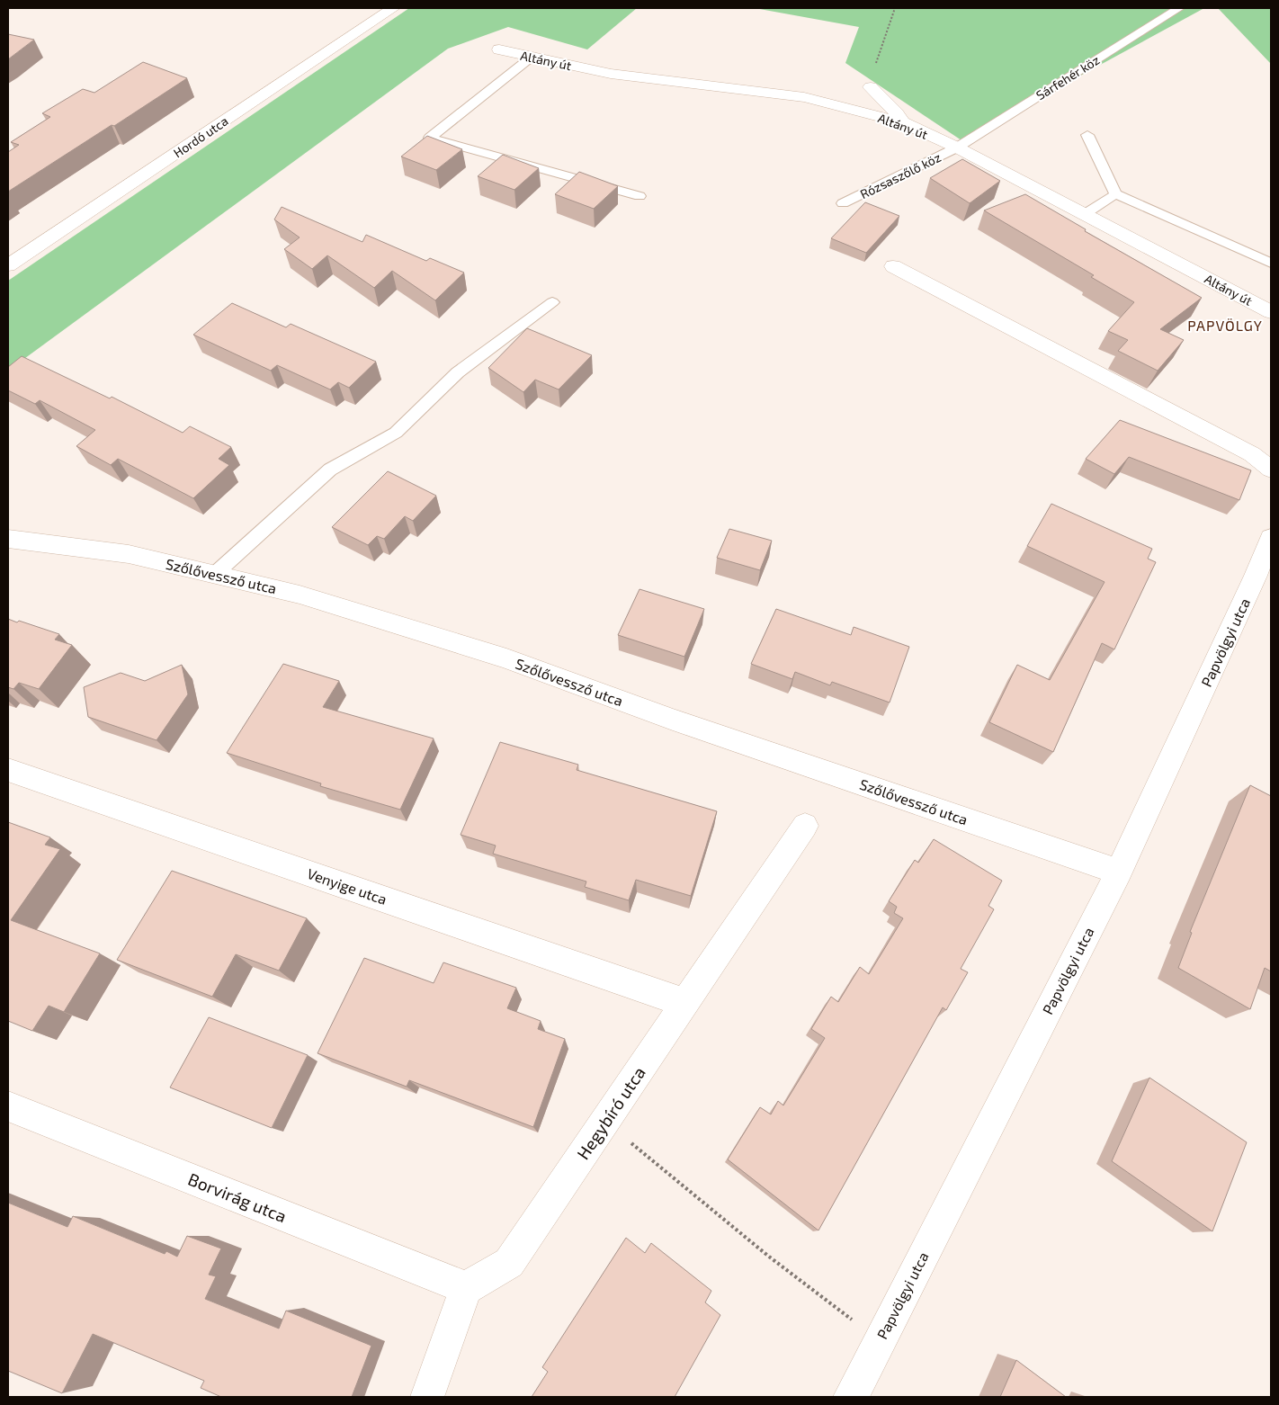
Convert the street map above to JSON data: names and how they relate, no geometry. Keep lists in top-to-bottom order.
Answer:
{
  "streets": {
    "street": [
      "Altány út",
      "Hordó utca",
      "Szőlővessző utca",
      "Papvölgyi utca",
      "Venyige utca",
      "Hegybíró utca",
      "Borvirág utca"
    ],
    "lane": ["Sárfehér köz", "Rózsaszőlő köz"]
  },
  "crossings": [
    ["Altány út", "Sárfehér köz"],
    ["Altány út", "Rózsaszőlő köz"],
    ["Sárfehér köz", "Rózsaszőlő köz"],
    ["Szőlővessző utca", "Papvölgyi utca"],
    ["Venyige utca", "Hegybíró utca"],
    ["Hegybíró utca", "Borvirág utca"]
  ],
  "districts": ["PAPVÖLGY"]
}
